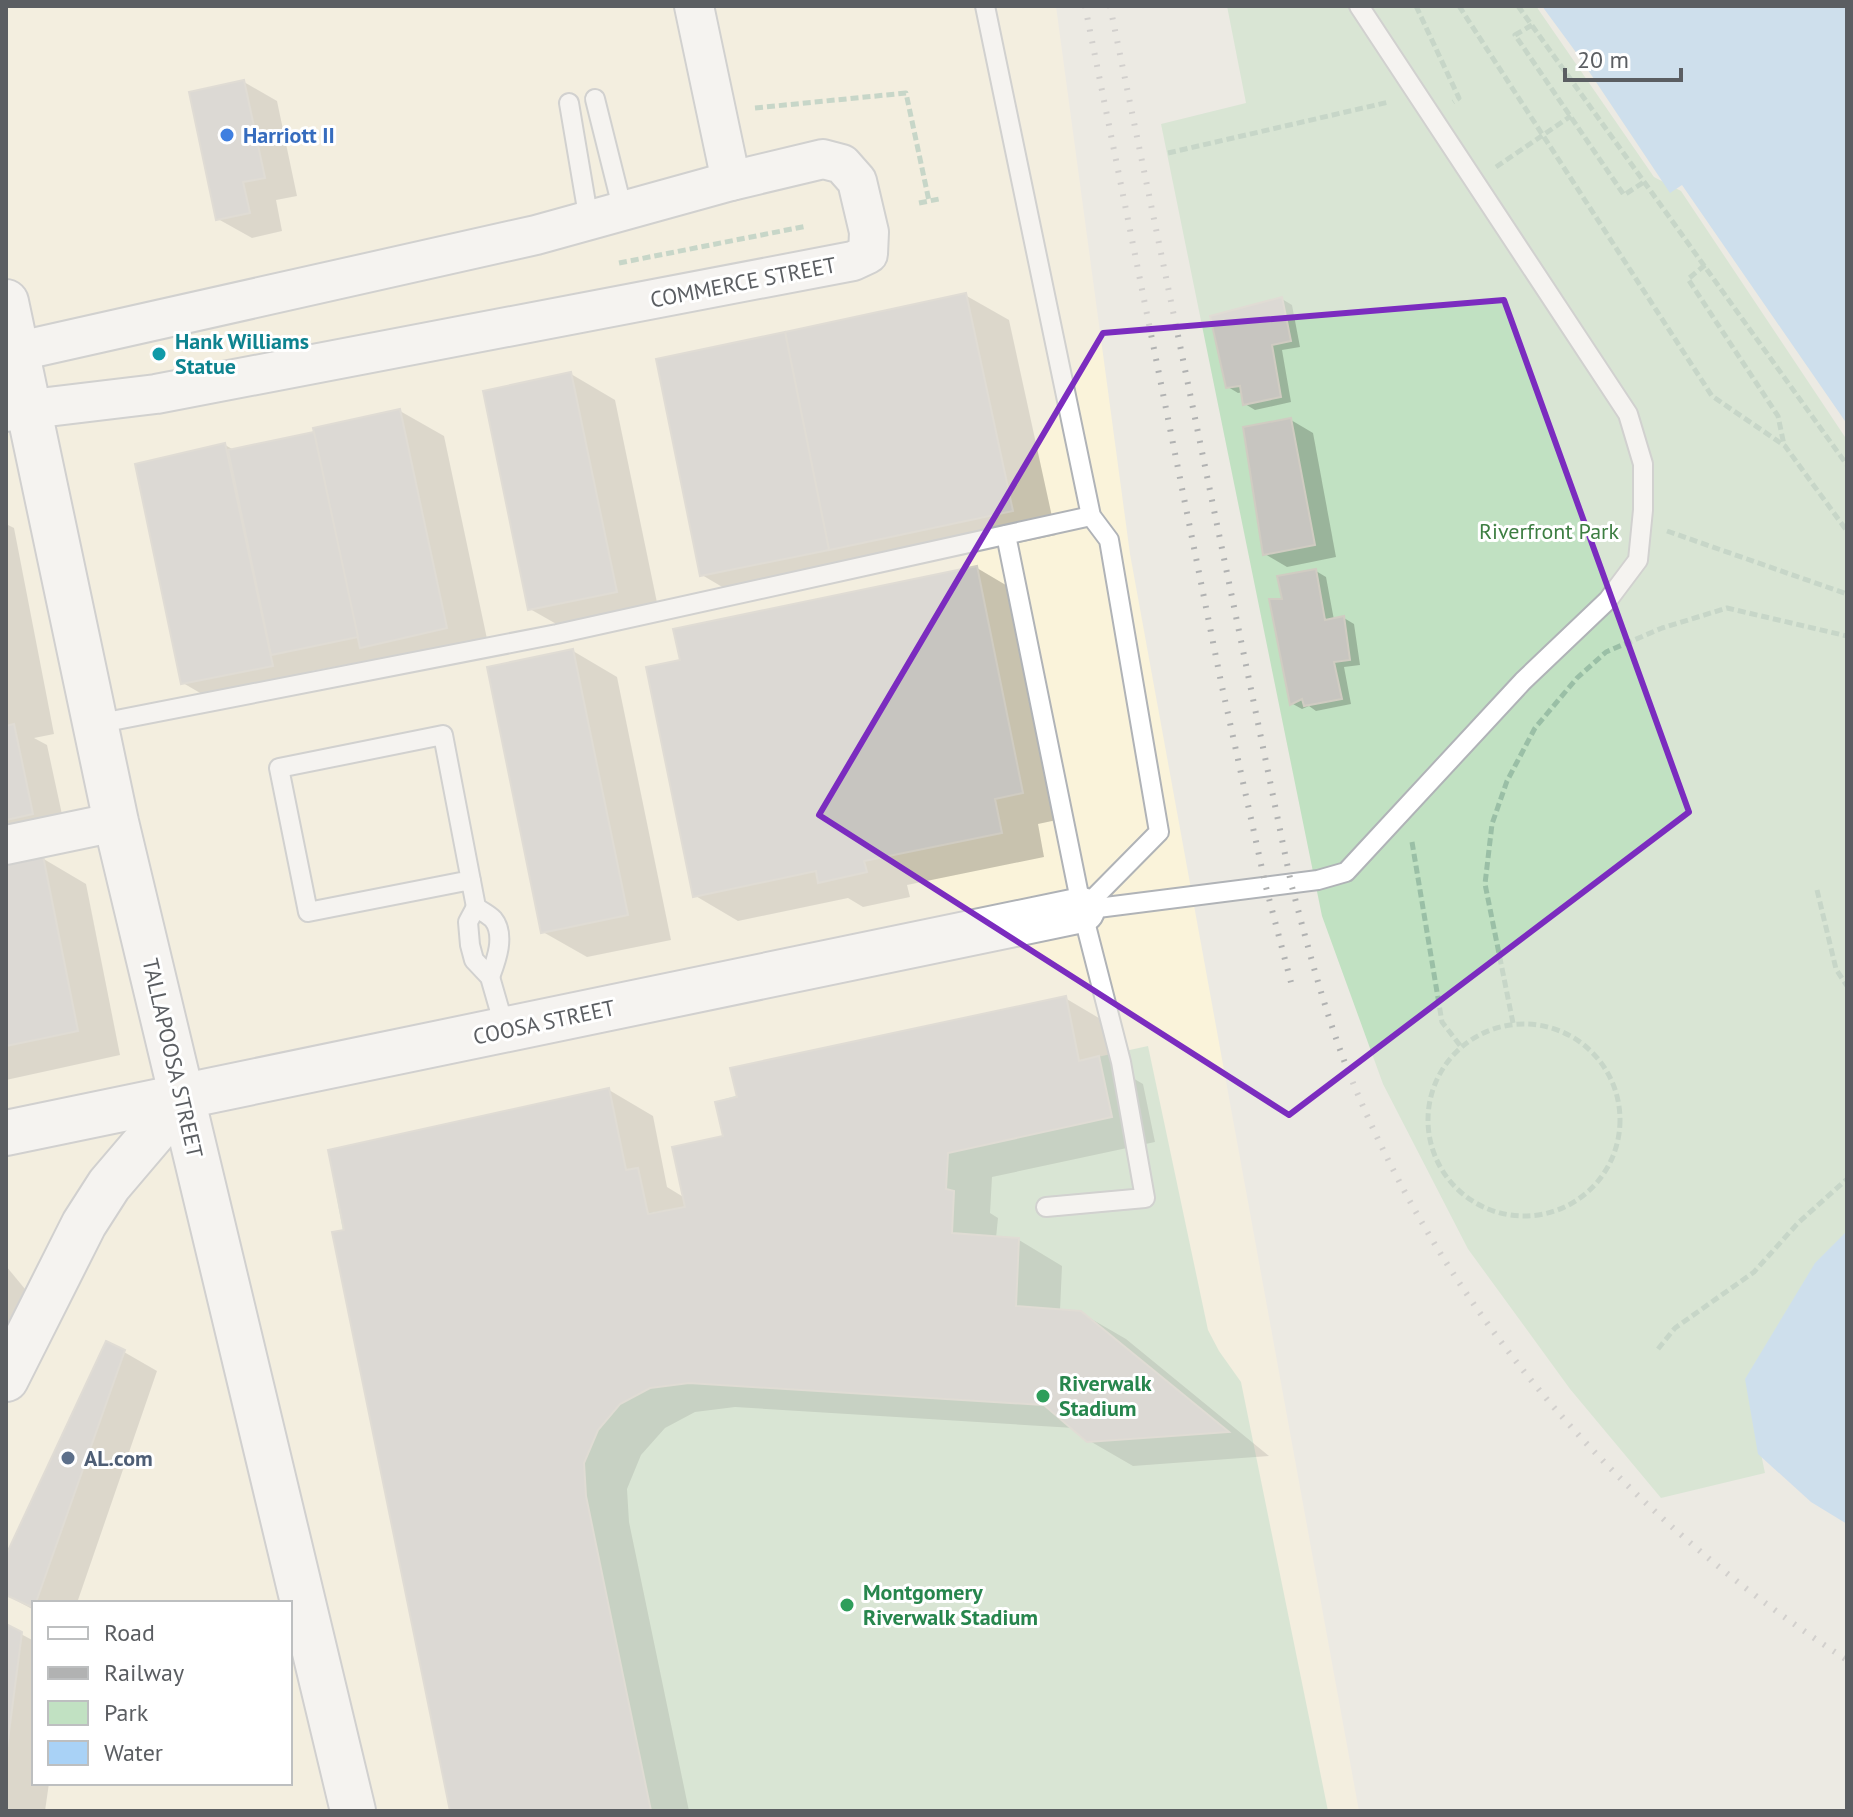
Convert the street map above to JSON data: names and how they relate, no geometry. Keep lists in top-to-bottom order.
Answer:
{
  "streets": {
    "main road": ["COOSA STREET", "TALLAPOOSA STREET"],
    "street": ["COMMERCE STREET"]
  },
  "crossings": [
    ["COMMERCE STREET", "TALLAPOOSA STREET"],
    ["COOSA STREET", "TALLAPOOSA STREET"]
  ],
  "parks": ["Riverfront Park"],
  "places": [
    "Harriott II",
    "Hank Williams Statue",
    "Riverwalk Stadium",
    "AL.com",
    "Montgomery Riverwalk Stadium"
  ],
  "legend": [
    "Road",
    "Railway",
    "Park",
    "Water"
  ],
  "scale_bar": "20 m"
}
